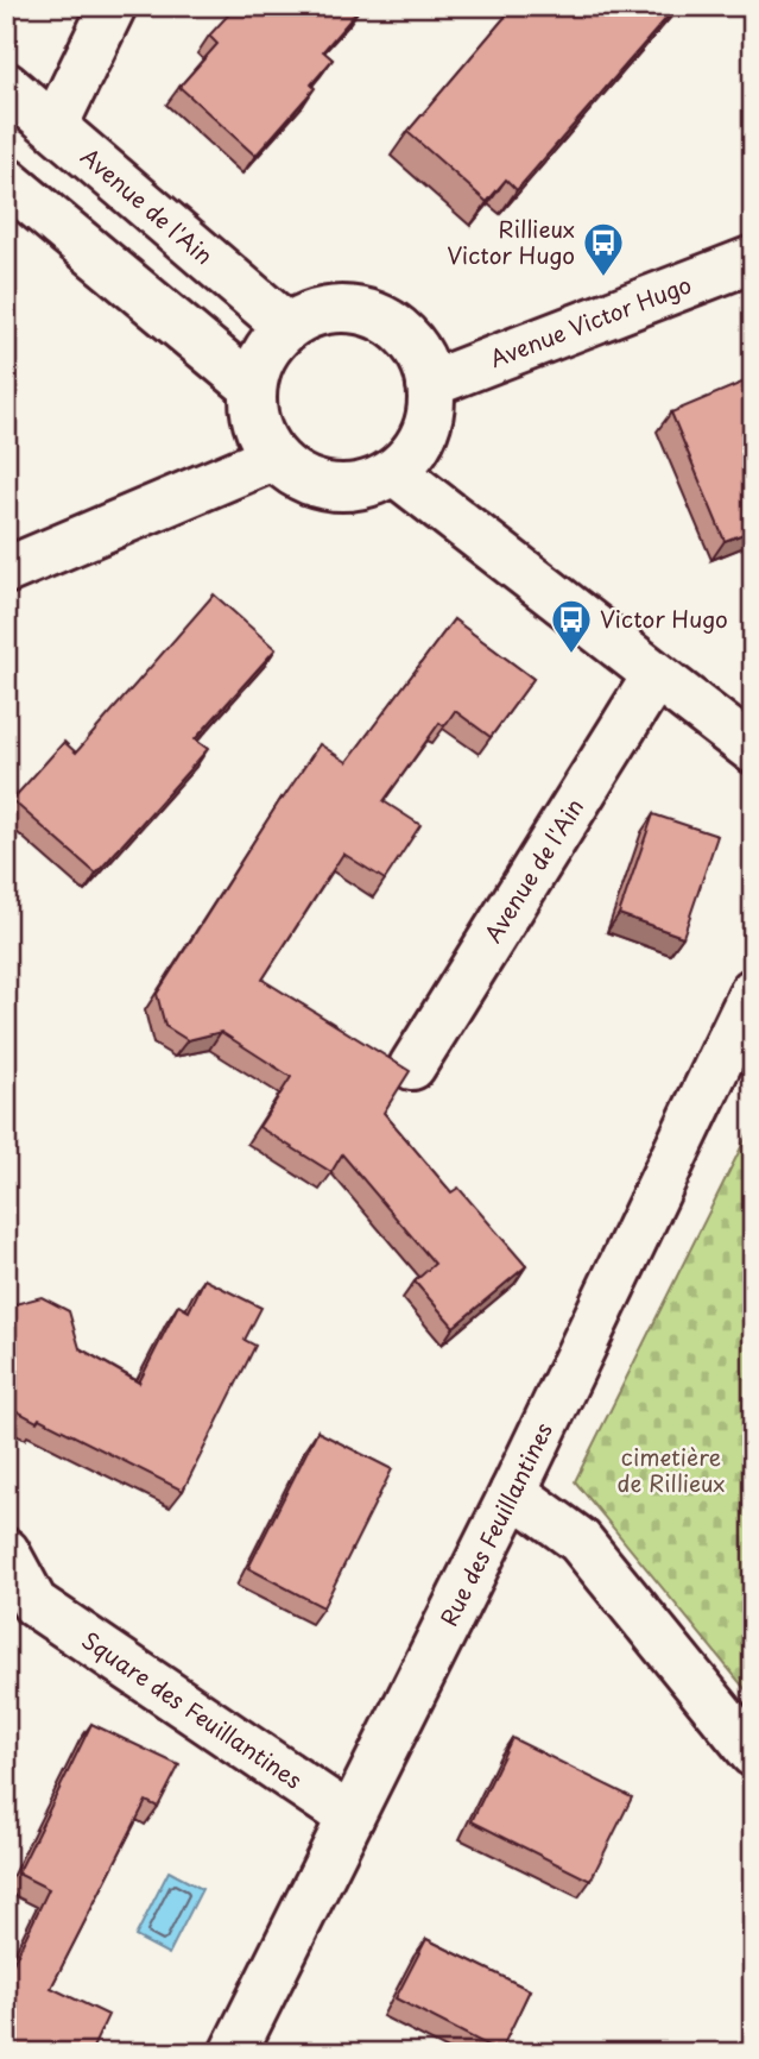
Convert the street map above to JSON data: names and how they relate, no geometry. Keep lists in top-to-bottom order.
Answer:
{
  "streets": {
    "street": [
      "Avenue de l'Ain",
      "Avenue Victor Hugo",
      "Rue des Feuillantines",
      "Square des Feuillantines"
    ]
  },
  "crossings": [
    ["Avenue de l'Ain", "Avenue Victor Hugo"],
    ["Rue des Feuillantines", "Square des Feuillantines"]
  ],
  "parks": ["cimetière de Rillieux"],
  "places": {
    "bus stop": ["Rillieux Victor Hugo", "Victor Hugo"]
  }
}
